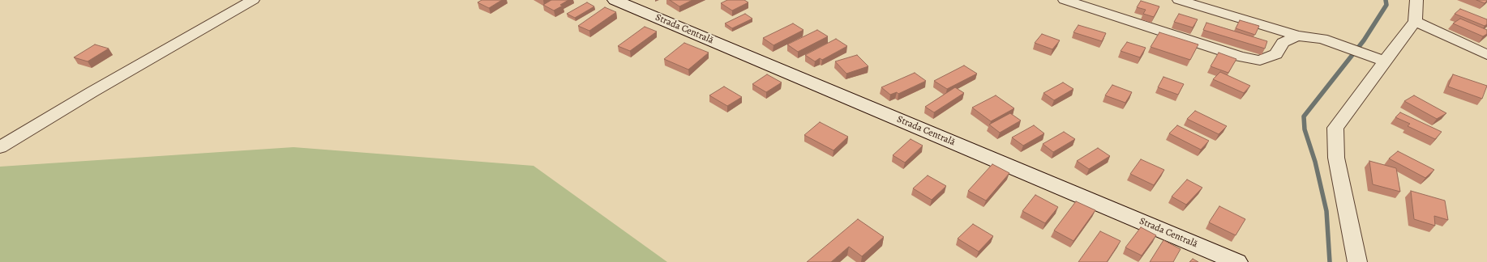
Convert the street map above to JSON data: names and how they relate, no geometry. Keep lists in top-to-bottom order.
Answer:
{
  "streets": {
    "main road": ["Strada Centrală"]
  }
}
